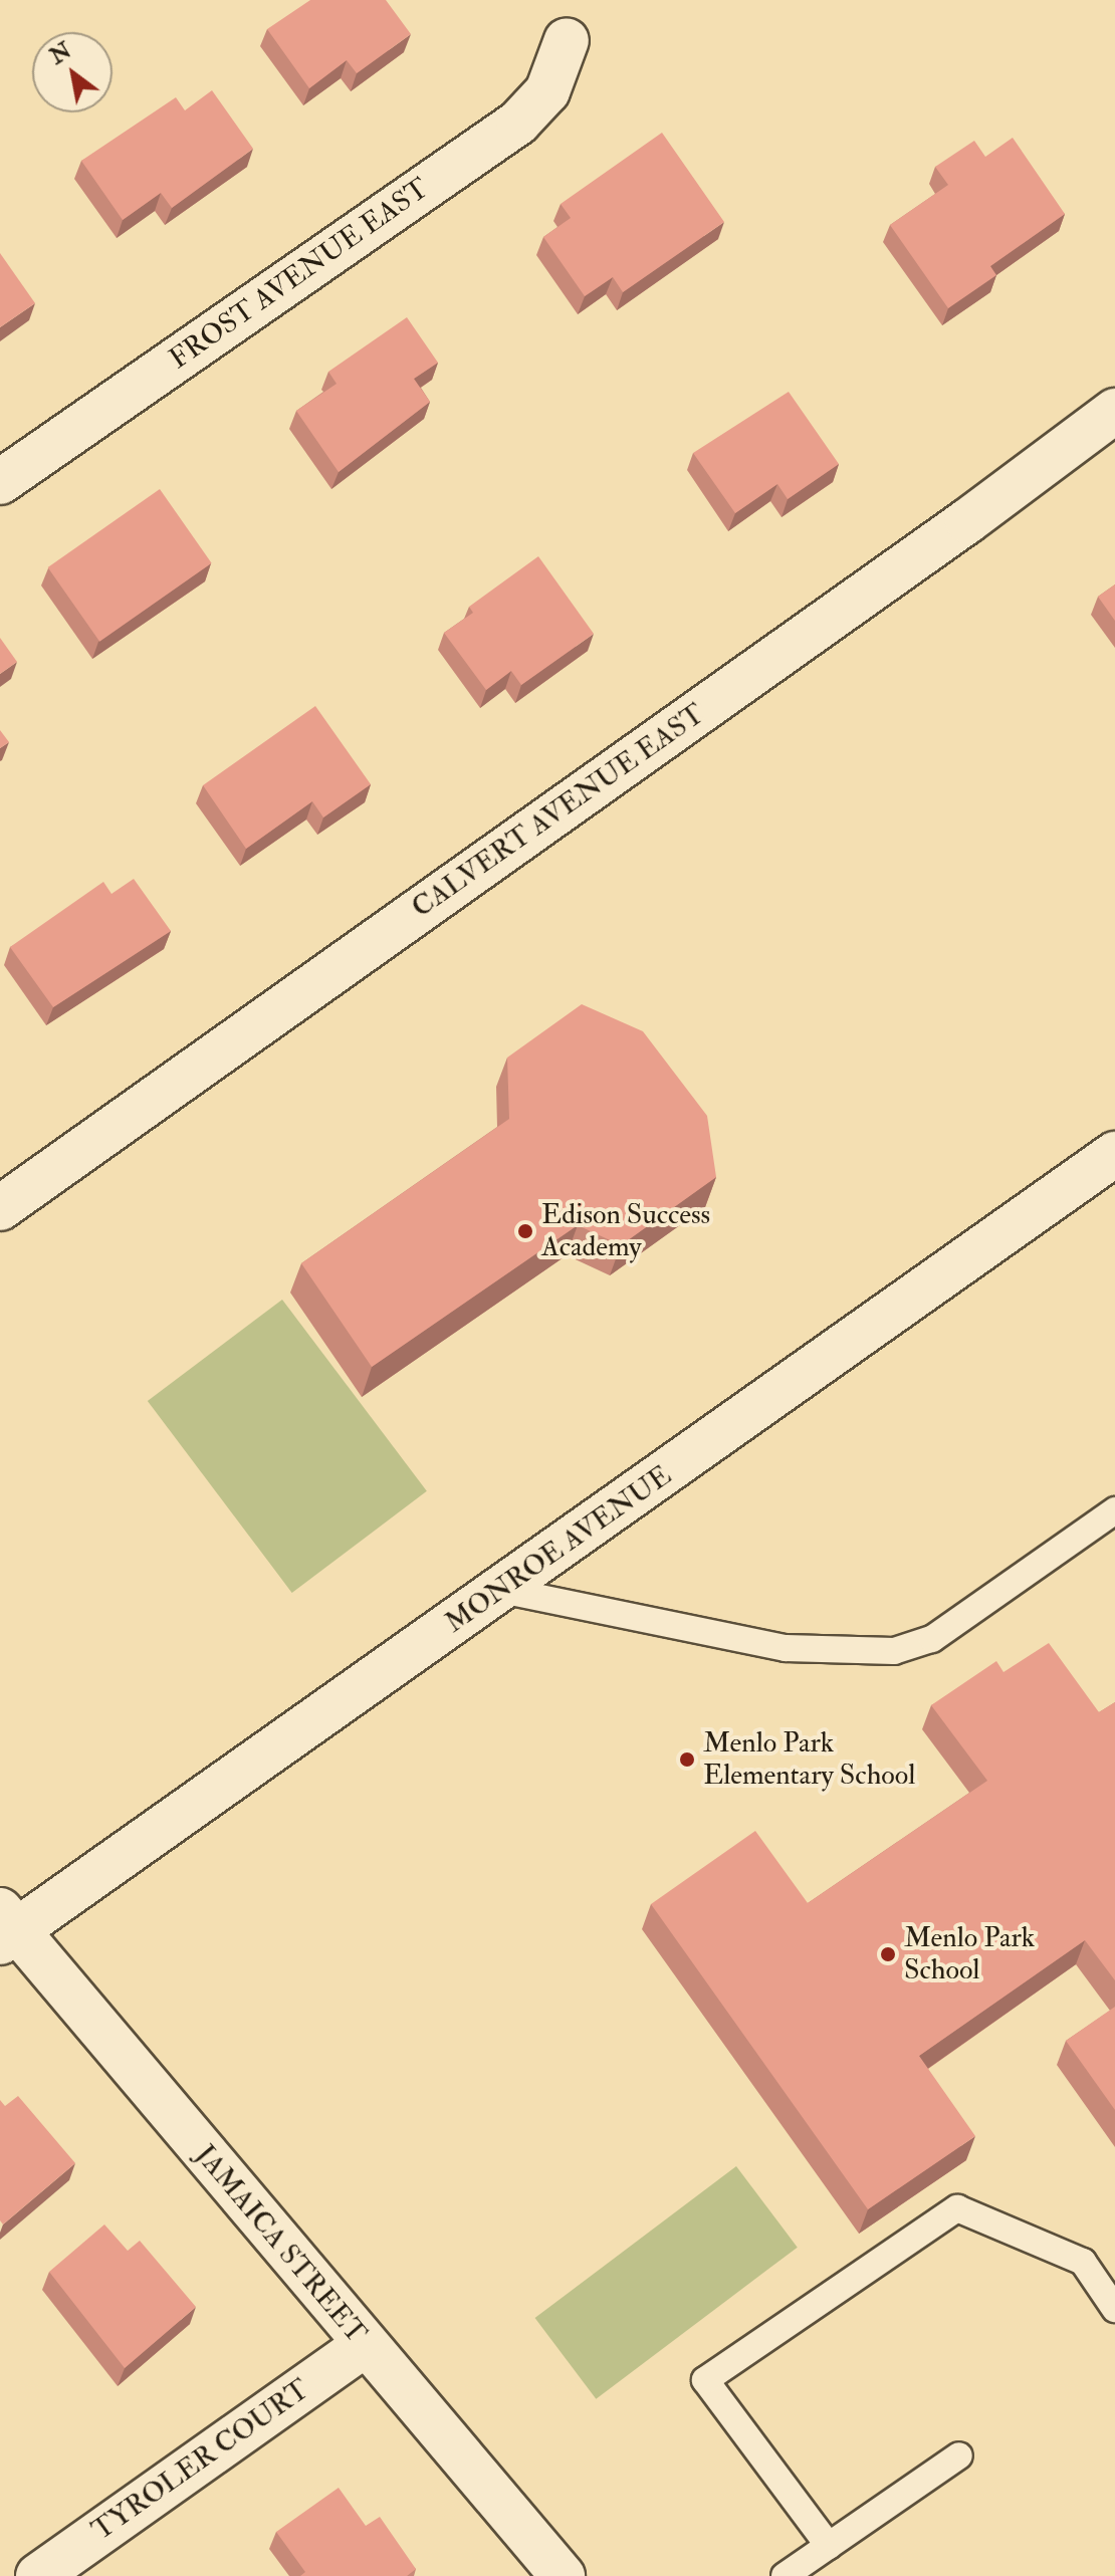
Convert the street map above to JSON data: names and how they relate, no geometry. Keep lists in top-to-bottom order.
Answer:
{
  "streets": {
    "street": [
      "FROST AVENUE EAST",
      "CALVERT AVENUE EAST",
      "MONROE AVENUE",
      "JAMAICA STREET",
      "TYROLER COURT"
    ]
  },
  "crossings": [
    ["MONROE AVENUE", "JAMAICA STREET"],
    ["JAMAICA STREET", "TYROLER COURT"]
  ],
  "places": ["Edison Success Academy", "Menlo Park Elementary School", "Menlo Park School"],
  "north": "top left"
}
